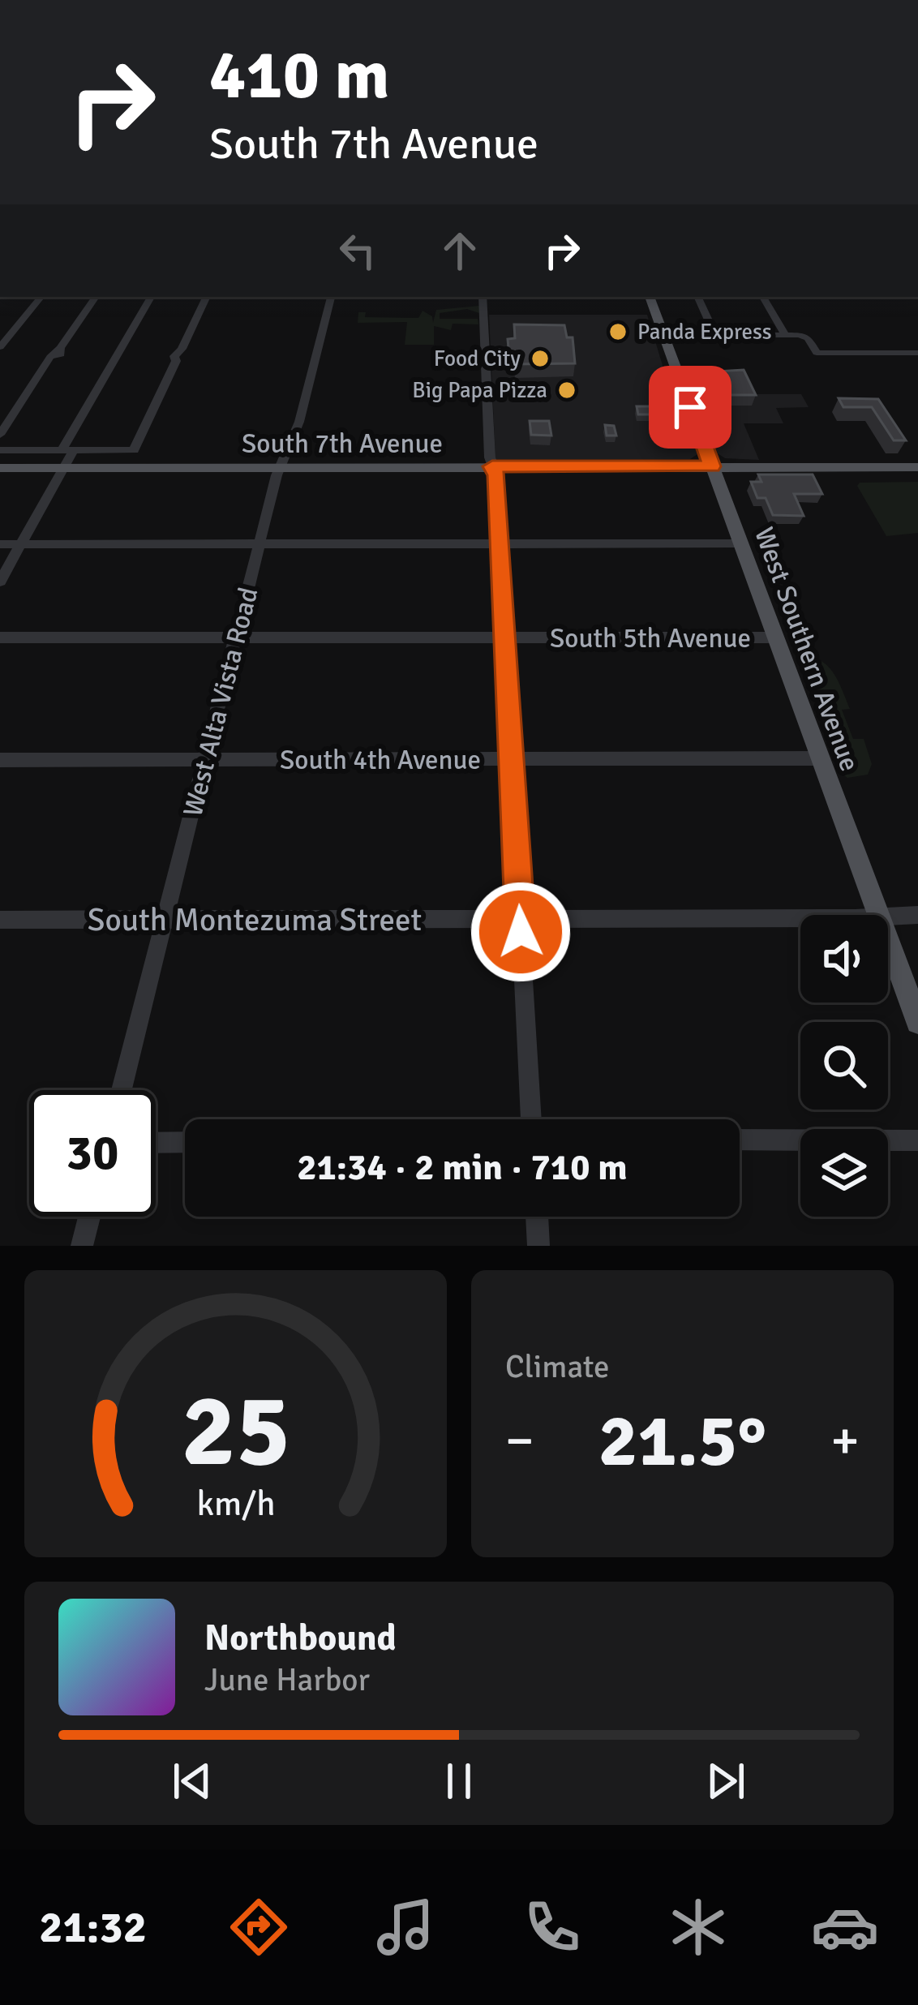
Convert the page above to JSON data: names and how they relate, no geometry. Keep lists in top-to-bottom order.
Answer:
{
  "streets": {
    "main road": ["South 7th Avenue", "West Southern Avenue"],
    "street": [
      "South 5th Avenue",
      "West Alta Vista Road",
      "South 4th Avenue",
      "South Montezuma Street"
    ]
  },
  "crossings": [
    ["South 7th Avenue", "West Southern Avenue"],
    ["South 7th Avenue", "West Alta Vista Road"],
    ["South 5th Avenue", "West Southern Avenue"],
    ["South 5th Avenue", "West Alta Vista Road"],
    ["West Southern Avenue", "South 4th Avenue"],
    ["West Alta Vista Road", "South 4th Avenue"],
    ["West Alta Vista Road", "South Montezuma Street"]
  ],
  "places": ["Panda Express", "Food City", "Big Papa Pizza"],
  "page": {
    "turn": ["410 m", "South 7th Avenue"],
    "limit": "30",
    "trip": "21:34 · 2 min · 710 m",
    "tile": "Climate",
    "heat": ["−", "21.5°", "+"],
    "song": ["Northbound", "June Harbor"],
    "tabs": "21:32",
    "gauge": ["25", "km/h"]
  }
}
